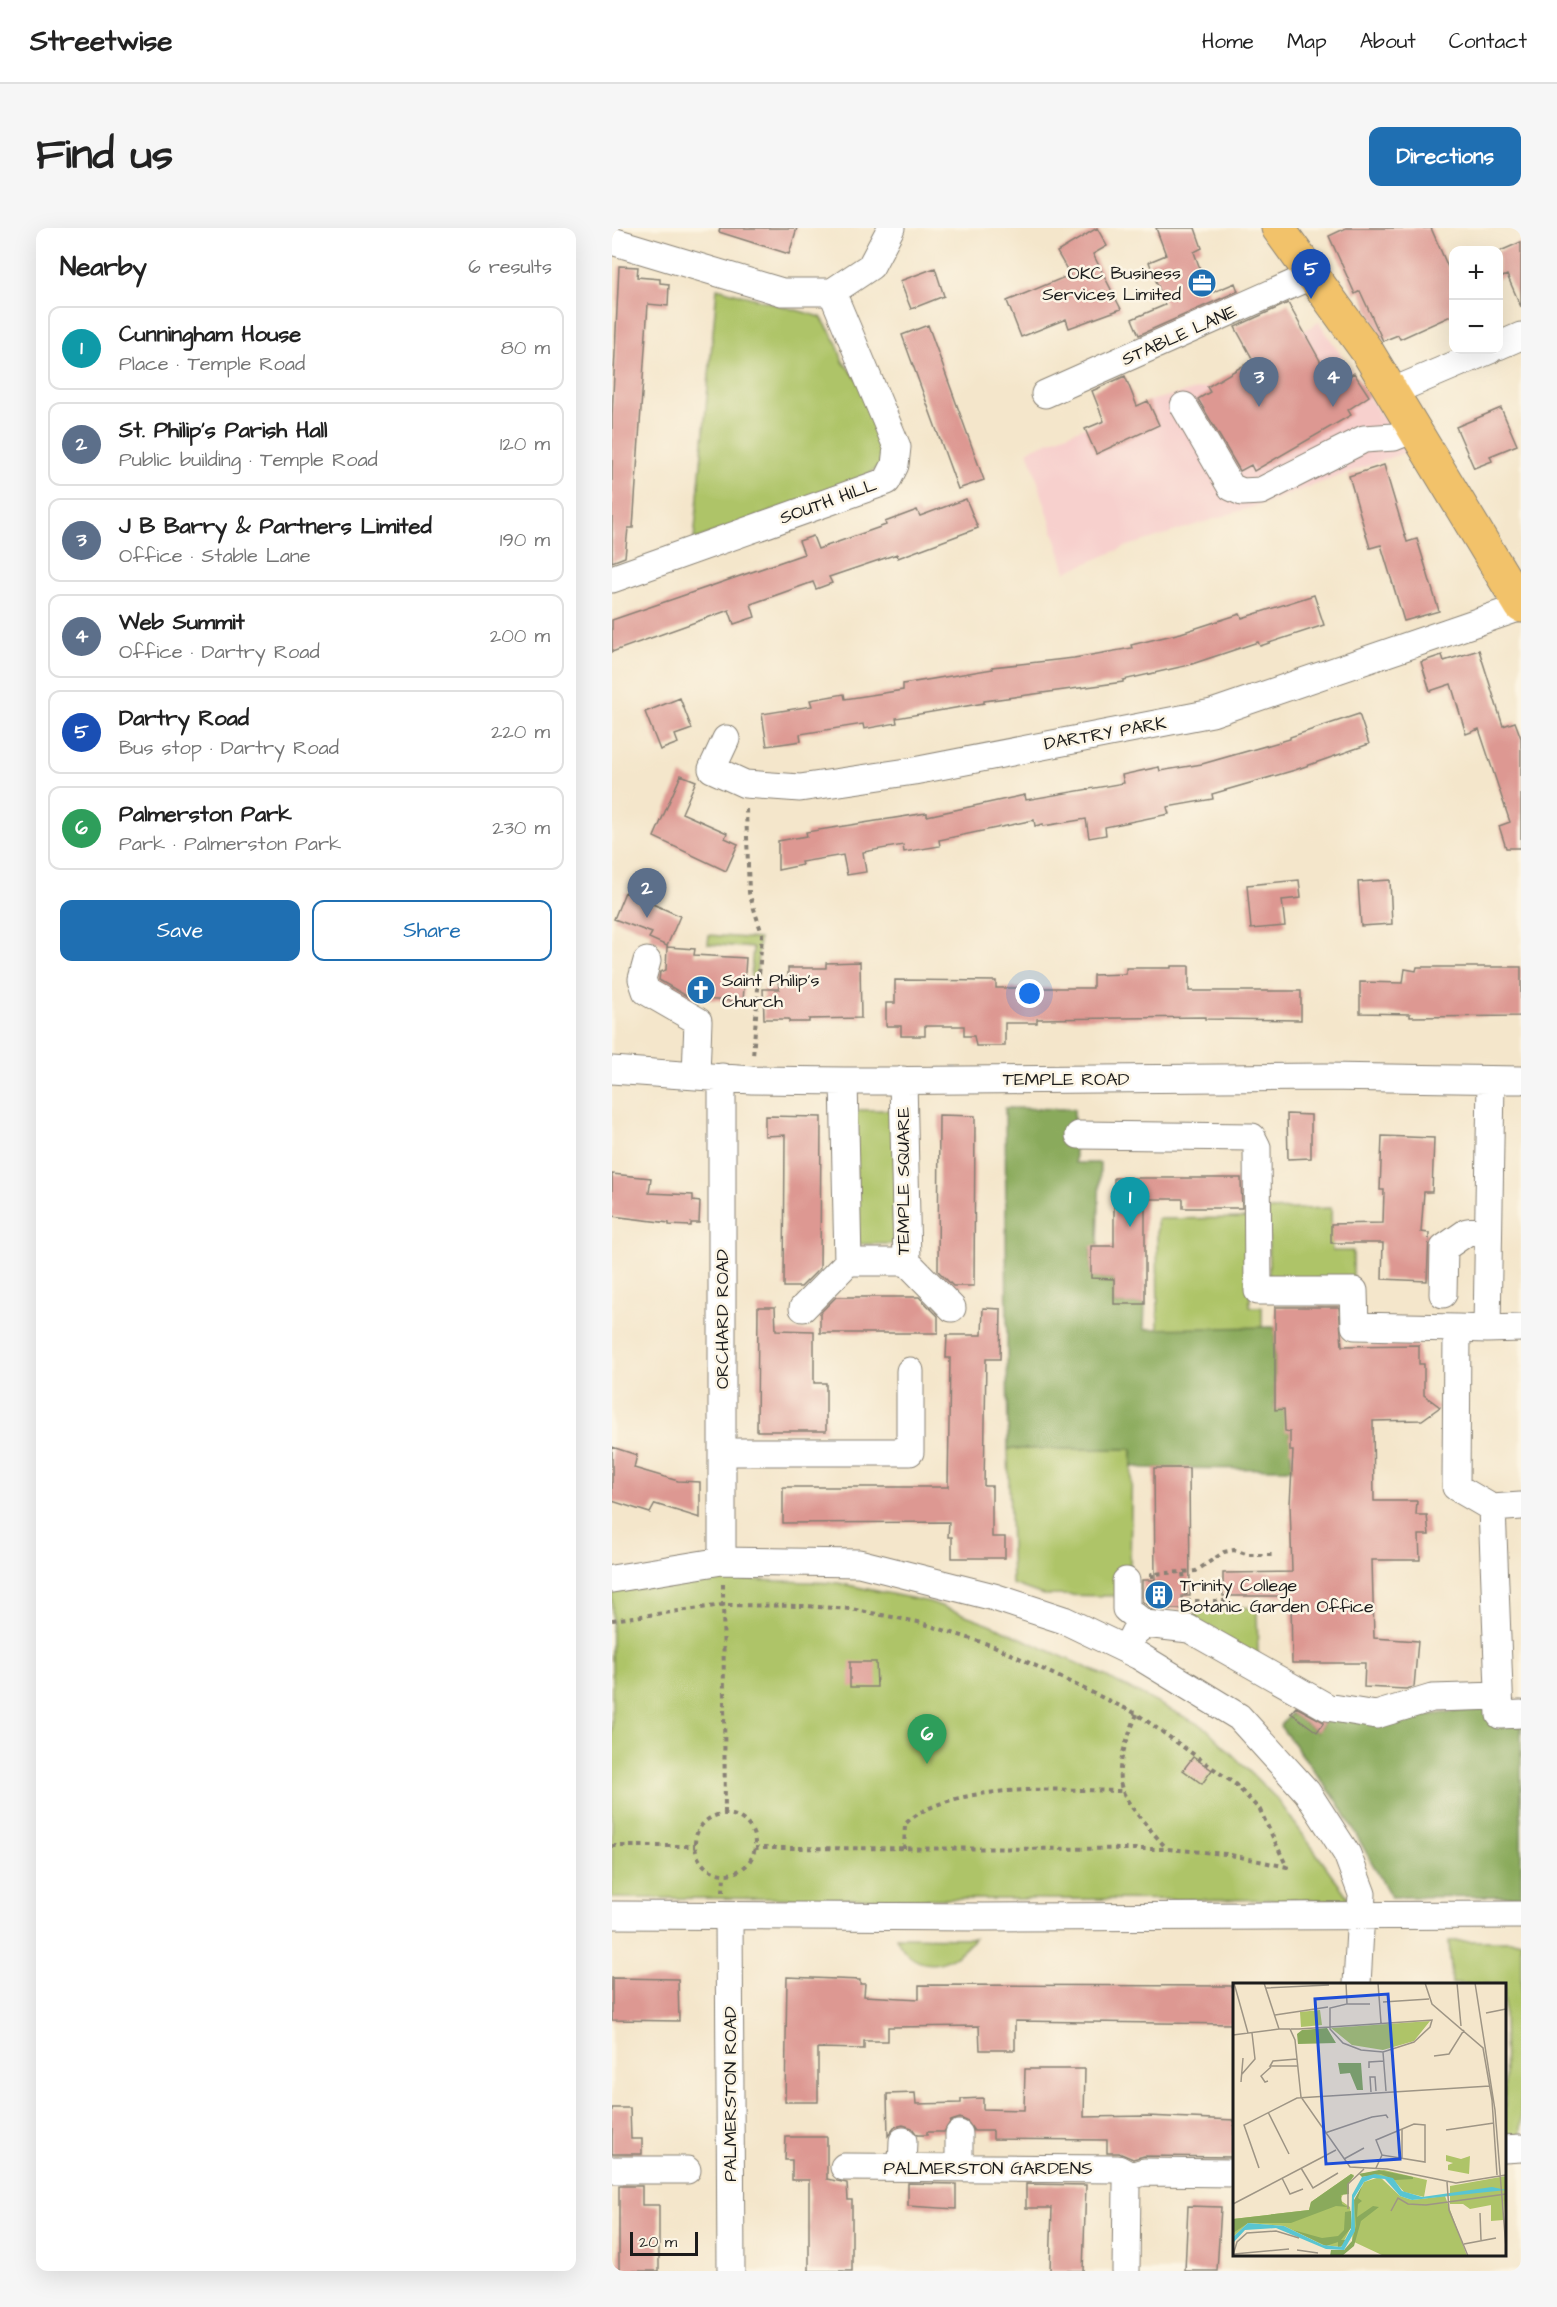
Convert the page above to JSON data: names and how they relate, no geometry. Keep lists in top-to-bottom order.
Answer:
{
  "streets": {
    "street": [
      "STABLE LANE",
      "SOUTH HILL",
      "DARTRY PARK",
      "TEMPLE ROAD",
      "TEMPLE SQUARE",
      "ORCHARD ROAD",
      "PALMERSTON ROAD",
      "PALMERSTON GARDENS"
    ]
  },
  "crossings": [
    ["TEMPLE ROAD", "TEMPLE SQUARE"],
    ["TEMPLE ROAD", "ORCHARD ROAD"]
  ],
  "places": {
    "office": ["OKC Business Services Limited"],
    "church": ["Saint Philip's Church"],
    "building": ["Trinity College Botanic Garden Office"]
  },
  "scale_bar": "20 m",
  "page": {
    "header": "Streetwise",
    "nav": [
      "Home",
      "Map",
      "About",
      "Contact"
    ],
    "title": "Find us",
    "buttons": [
      "Directions",
      ["Save", "Share"]
    ],
    "heading": ["Nearby", "6 results"],
    "map_buttons": ["+", "−"],
    "pins": [
      "5",
      "3",
      "4",
      "2",
      "1",
      "6"
    ],
    "list": [
      {
        "mark": "1",
        "name": "Cunningham House",
        "note": "Place · Temple Road",
        "value": "80 m"
      },
      {
        "mark": "2",
        "name": "St. Philip's Parish Hall",
        "note": "Public building · Temple Road",
        "value": "120 m"
      },
      {
        "mark": "3",
        "name": "J B Barry & Partners Limited",
        "note": "Office · Stable Lane",
        "value": "190 m"
      },
      {
        "mark": "4",
        "name": "Web Summit",
        "note": "Office · Dartry Road",
        "value": "200 m"
      },
      {
        "mark": "5",
        "name": "Dartry Road",
        "note": "Bus stop · Dartry Road",
        "value": "220 m"
      },
      {
        "mark": "6",
        "name": "Palmerston Park",
        "note": "Park · Palmerston Park",
        "value": "230 m"
      }
    ],
    "scale": "20 m"
  }
}
